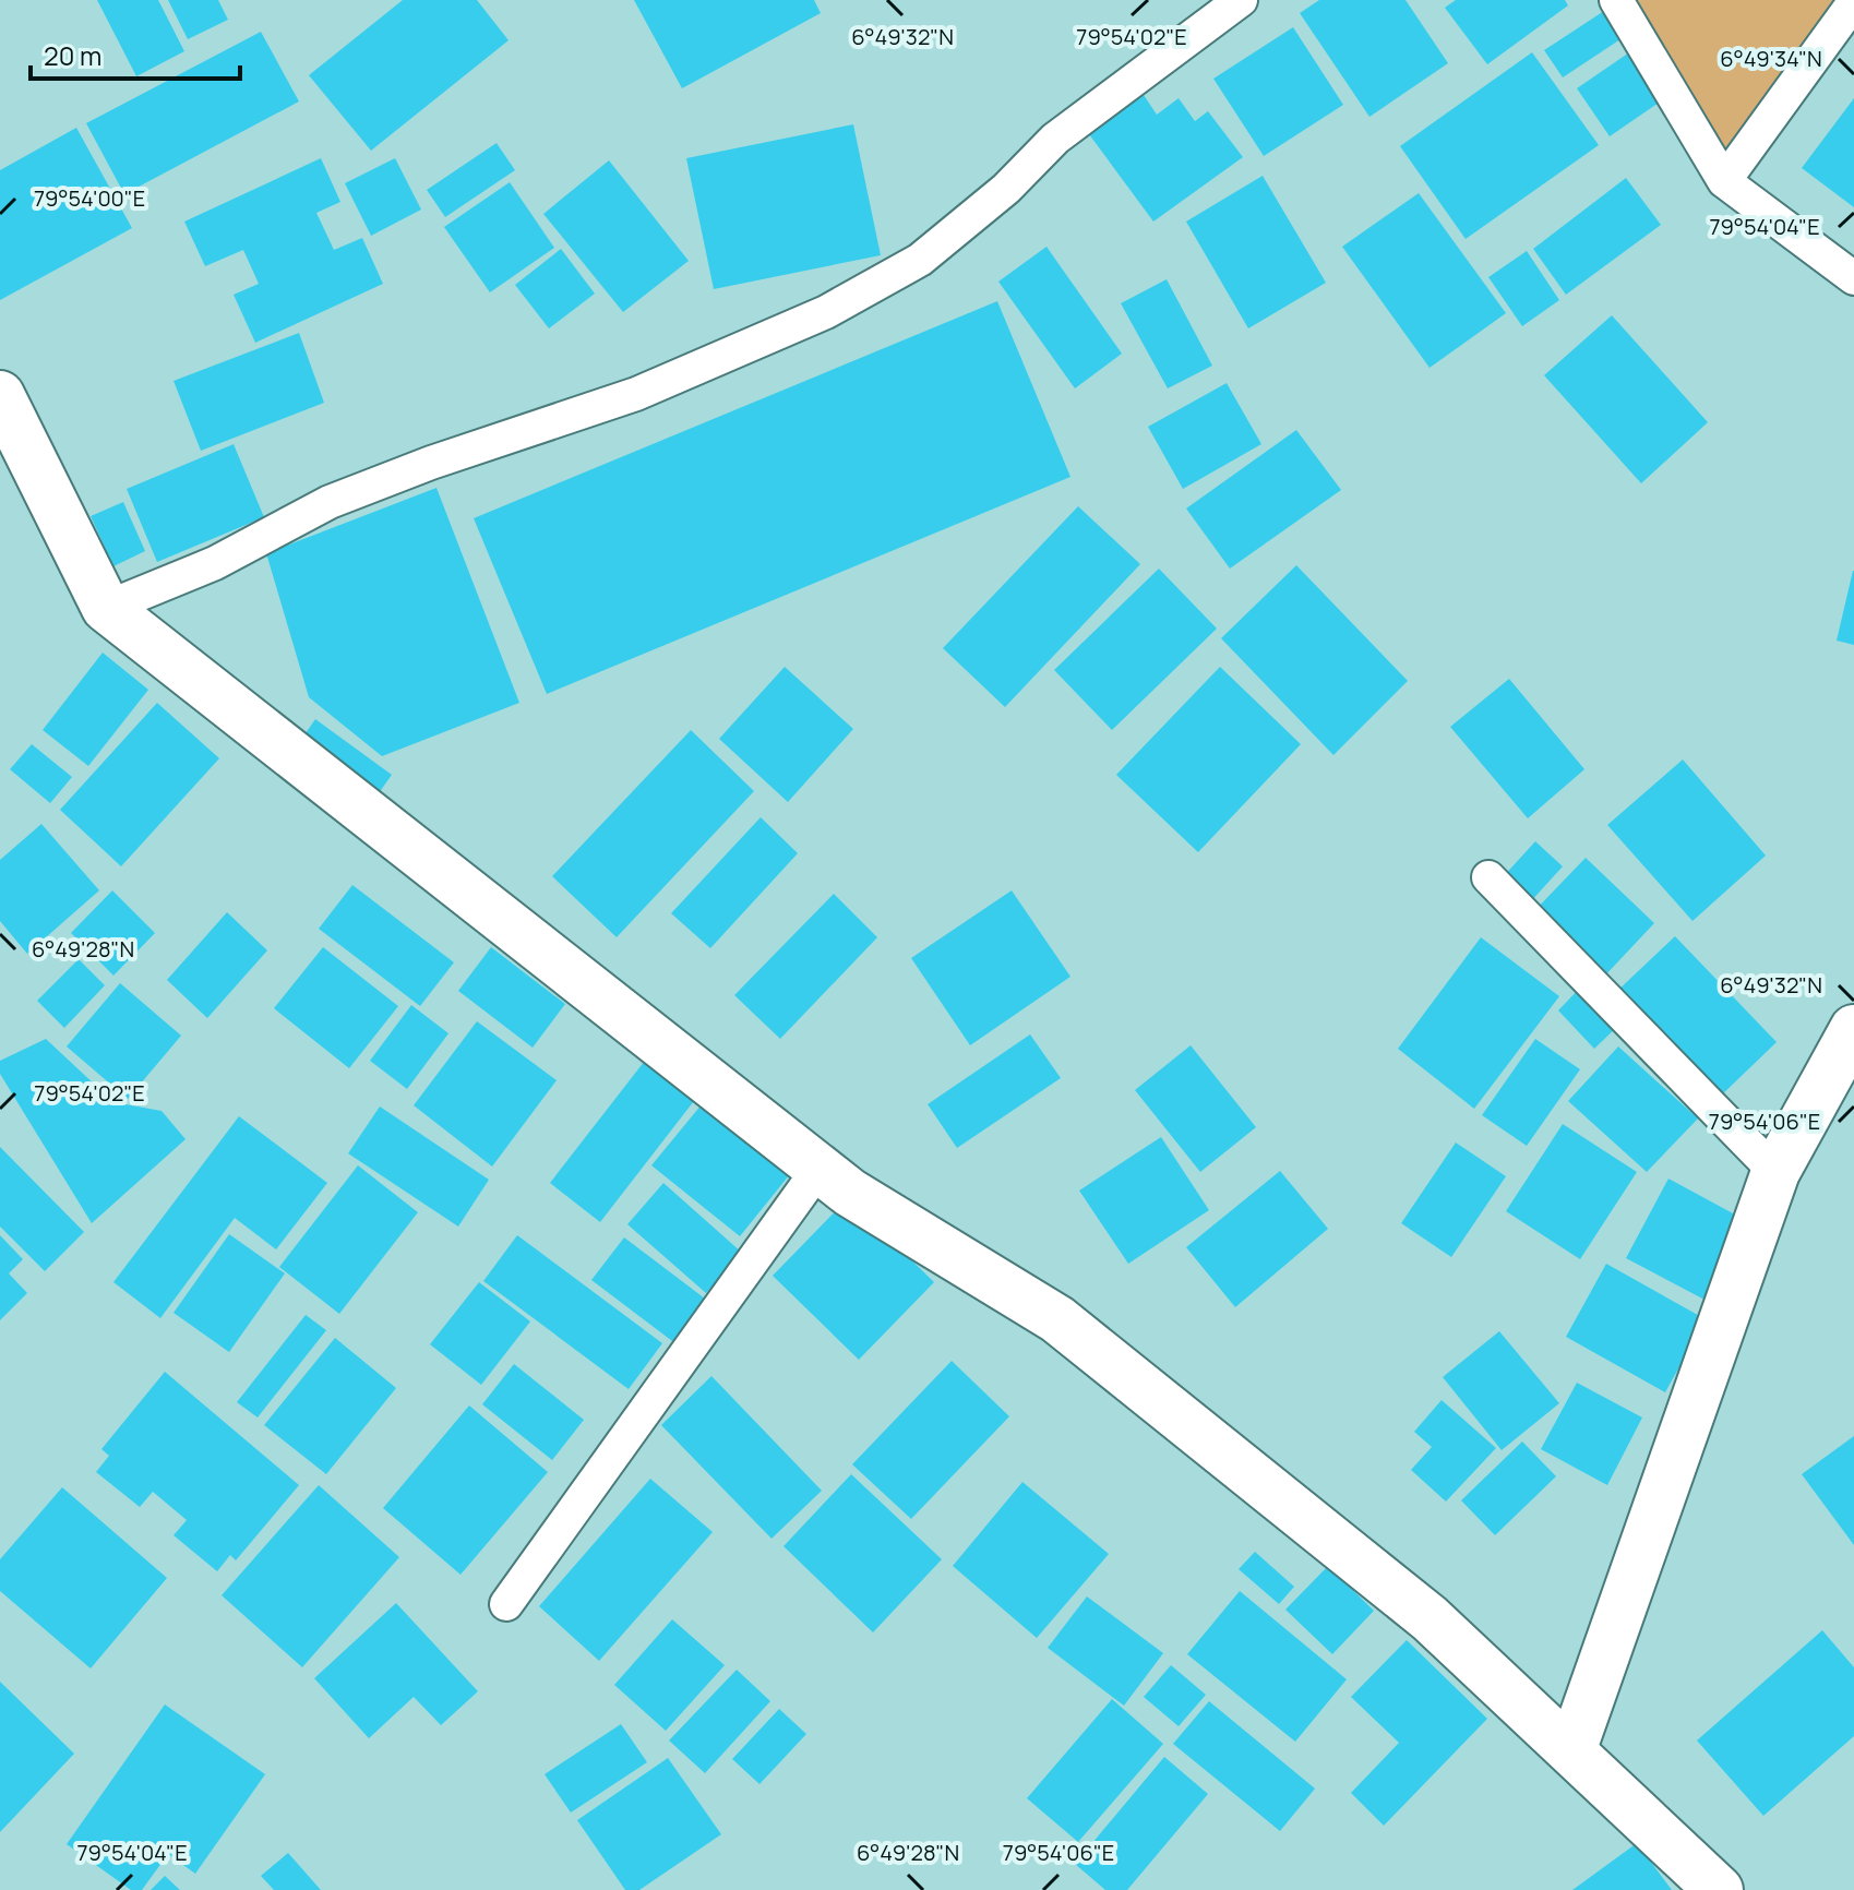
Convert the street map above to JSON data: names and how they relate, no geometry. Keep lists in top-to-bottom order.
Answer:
{
  "scale_bar": "20 m",
  "coordinates": [
    "79°54'02\"E",
    "6°49'32\"N",
    "6°49'34\"N",
    "79°54'00\"E",
    "79°54'04\"E",
    "6°49'28\"N",
    "79°54'06\"E"
  ]
}
